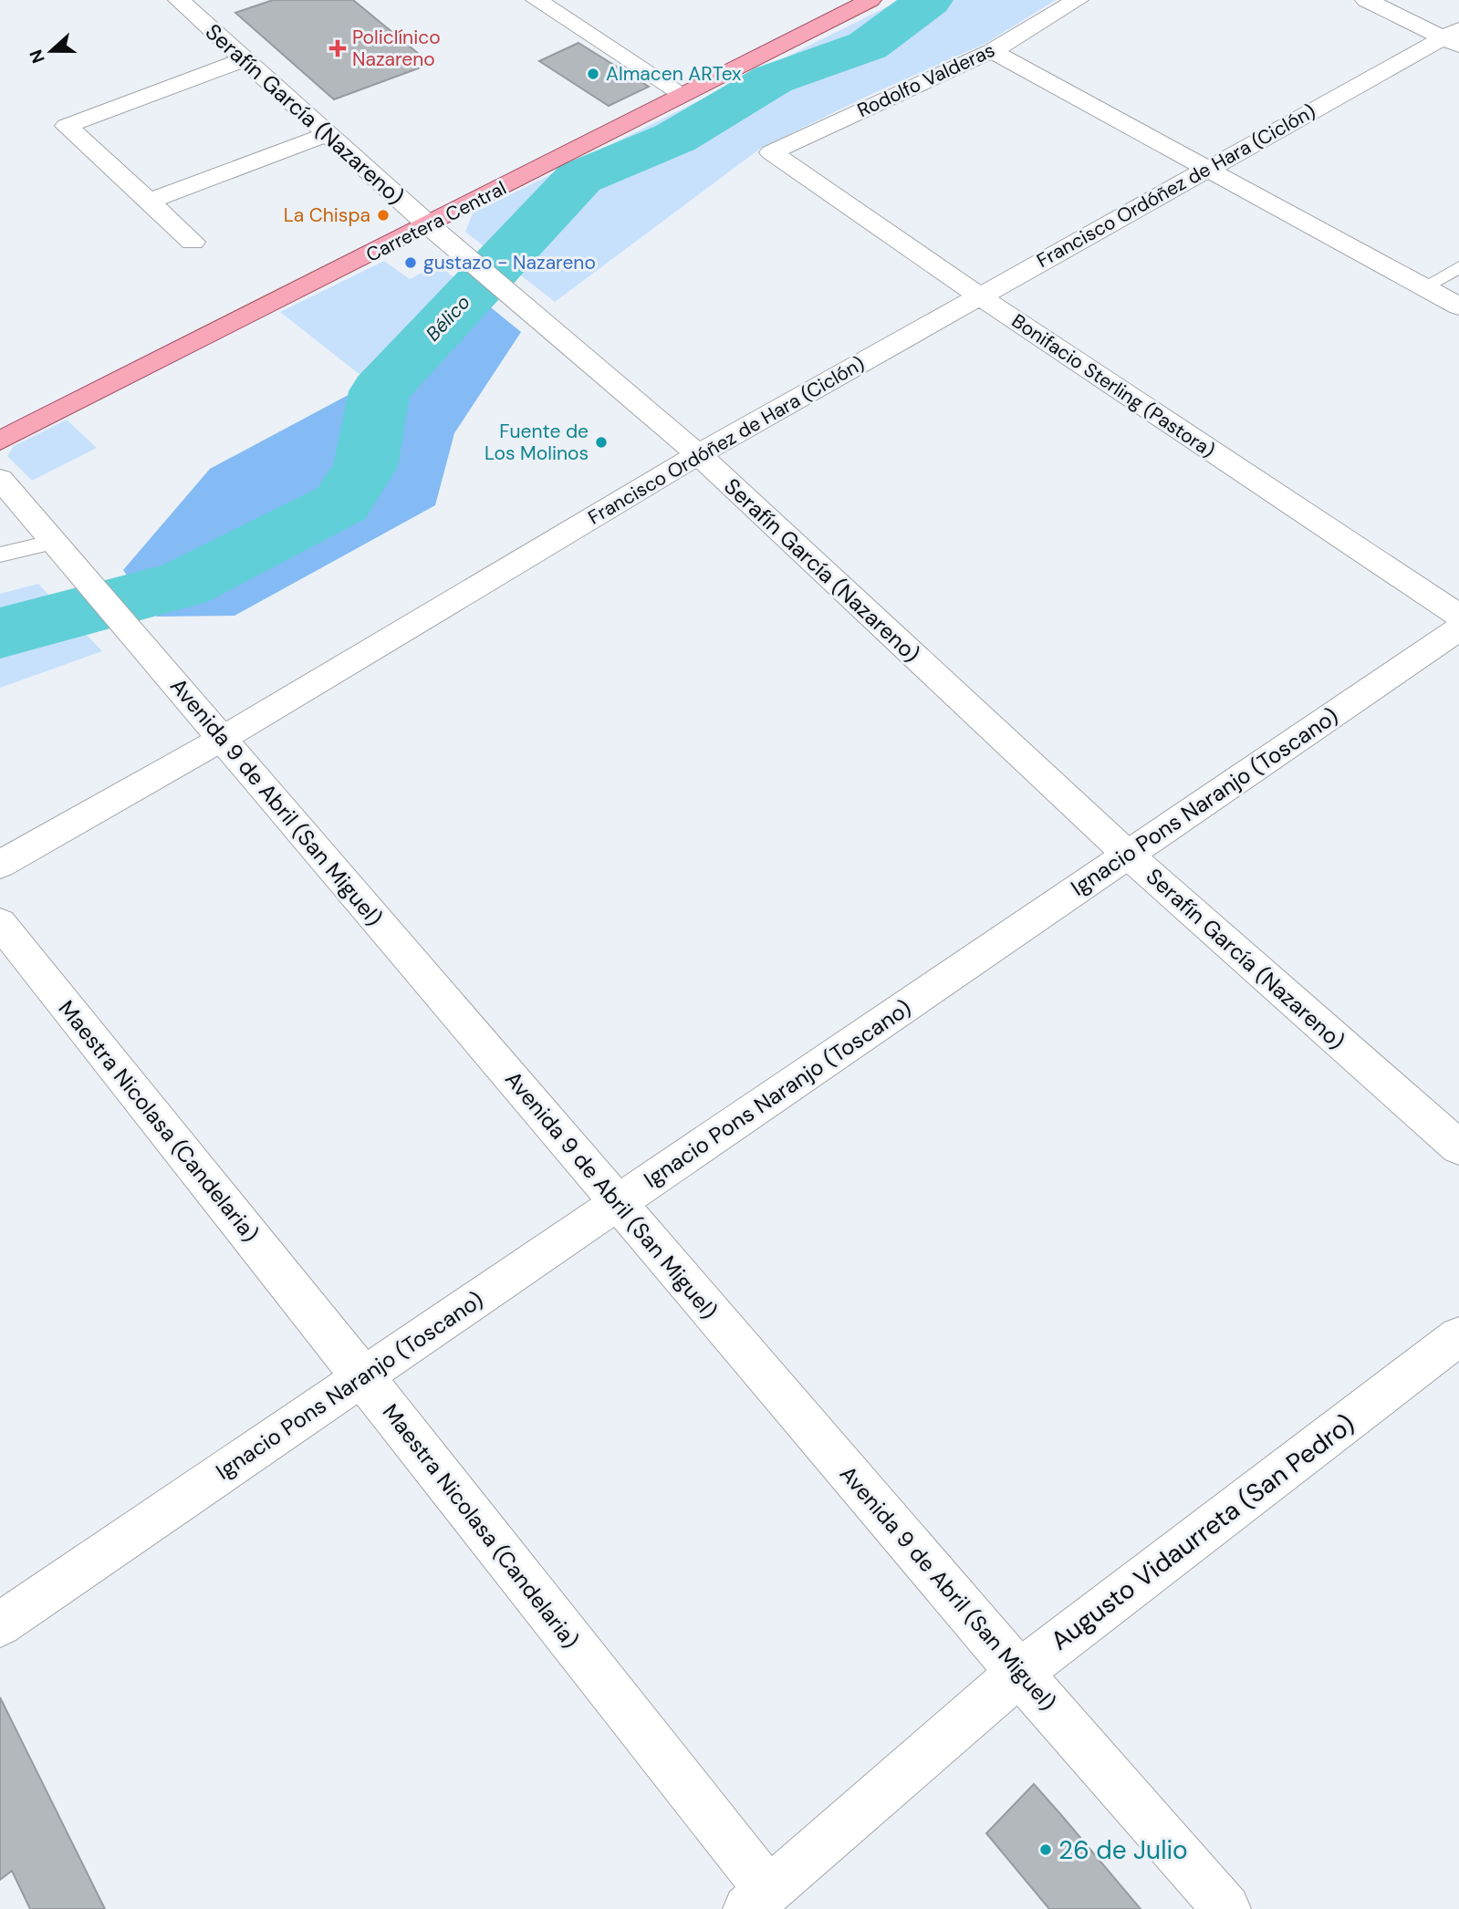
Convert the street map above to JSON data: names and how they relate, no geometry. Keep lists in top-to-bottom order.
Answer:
{
  "streets": {
    "main road": ["Carretera Central"],
    "street": [
      "Rodolfo Valderas",
      "Serafín García (Nazareno)",
      "Francisco Ordóñez de Hara (Ciclón)",
      "Bonifacio Sterling (Pastora)",
      "Avenida 9 de Abril (San Miguel)",
      "Ignacio Pons Naranjo (Toscano)",
      "Maestra Nicolasa (Candelaria)",
      "Augusto Vidaurreta (San Pedro)"
    ]
  },
  "crossings": [
    ["Rodolfo Valderas", "Bonifacio Sterling (Pastora)"],
    ["Serafín García (Nazareno)", "Francisco Ordóñez de Hara (Ciclón)"],
    ["Serafín García (Nazareno)", "Carretera Central"],
    ["Serafín García (Nazareno)", "Ignacio Pons Naranjo (Toscano)"],
    ["Francisco Ordóñez de Hara (Ciclón)", "Bonifacio Sterling (Pastora)"],
    ["Francisco Ordóñez de Hara (Ciclón)", "Avenida 9 de Abril (San Miguel)"],
    ["Avenida 9 de Abril (San Miguel)", "Ignacio Pons Naranjo (Toscano)"],
    ["Avenida 9 de Abril (San Miguel)", "Augusto Vidaurreta (San Pedro)"],
    ["Ignacio Pons Naranjo (Toscano)", "Maestra Nicolasa (Candelaria)"],
    ["Maestra Nicolasa (Candelaria)", "Augusto Vidaurreta (San Pedro)"]
  ],
  "water": ["Bélico"],
  "places": {
    "health": ["Policlínico Nazareno"],
    "other": [
      "Almacen ARTex",
      "La Chispa",
      "gustazo - Nazareno",
      "Fuente de Los Molinos",
      "26 de Julio"
    ]
  },
  "north": "left"
}
